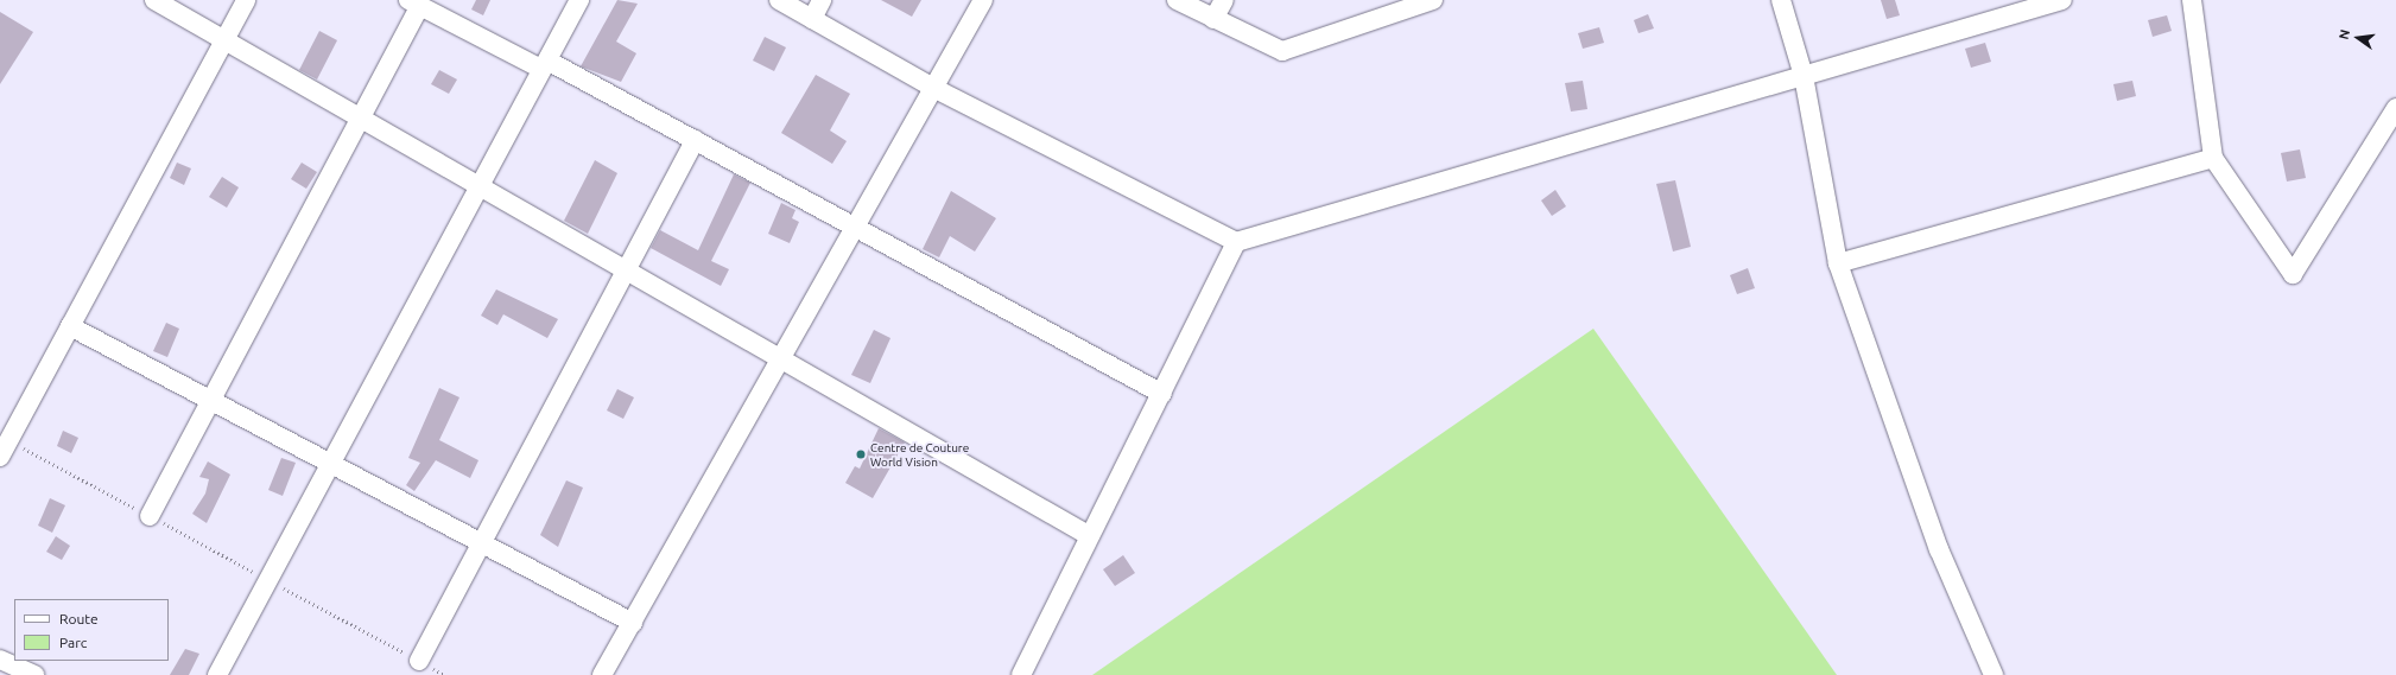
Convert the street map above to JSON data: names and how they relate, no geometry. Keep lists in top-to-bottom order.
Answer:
{
  "places": ["Centre de Couture World Vision"],
  "legend": ["Route", "Parc"],
  "north": "left"
}
